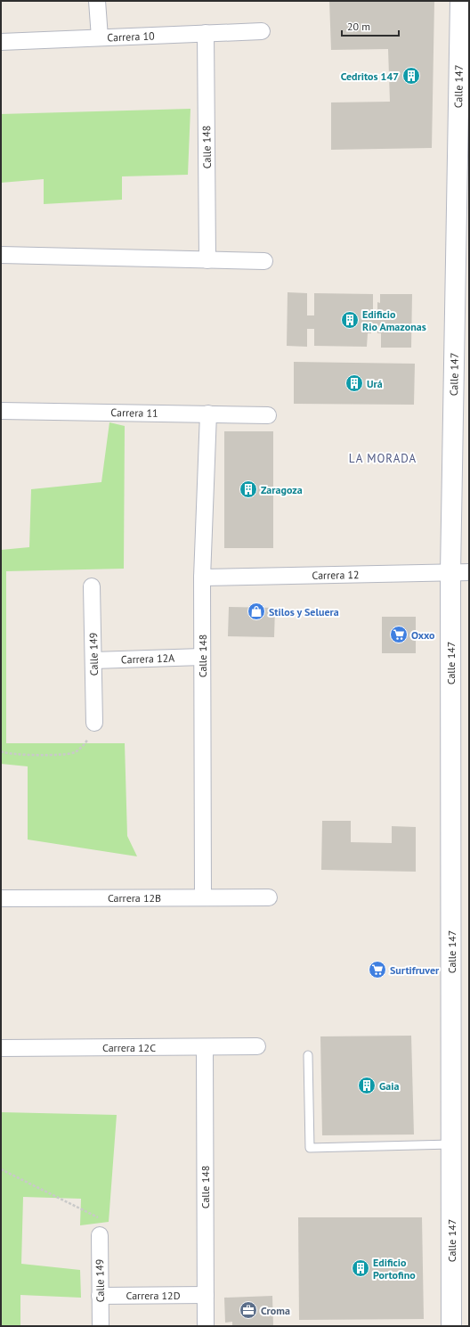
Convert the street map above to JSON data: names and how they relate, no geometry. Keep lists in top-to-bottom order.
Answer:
{
  "streets": {
    "main road": ["Calle 147"],
    "street": [
      "Carrera 10",
      "Calle 148",
      "Carrera 11",
      "Carrera 12",
      "Calle 149",
      "Carrera 12A",
      "Carrera 12B",
      "Carrera 12C",
      "Carrera 12D"
    ]
  },
  "crossings": [
    ["Carrera 10", "Calle 148"],
    ["Calle 147", "Carrera 12"],
    ["Calle 148", "Carrera 11"],
    ["Calle 148", "Carrera 12"],
    ["Calle 148", "Carrera 12A"],
    ["Calle 148", "Carrera 12B"],
    ["Calle 148", "Carrera 12C"],
    ["Calle 148", "Carrera 12D"],
    ["Calle 149", "Carrera 12A"],
    ["Calle 149", "Carrera 12D"]
  ],
  "districts": ["LA MORADA"],
  "places": {
    "building": [
      "Cedritos 147",
      "Edificio Rio Amazonas",
      "Urá",
      "Zaragoza",
      "Gaia",
      "Edificio Portofino"
    ],
    "shop": ["Stilos y Seluera"],
    "supermarket": ["Oxxo", "Surtifruver"],
    "office": ["Croma"]
  },
  "scale_bar": "20 m"
}
